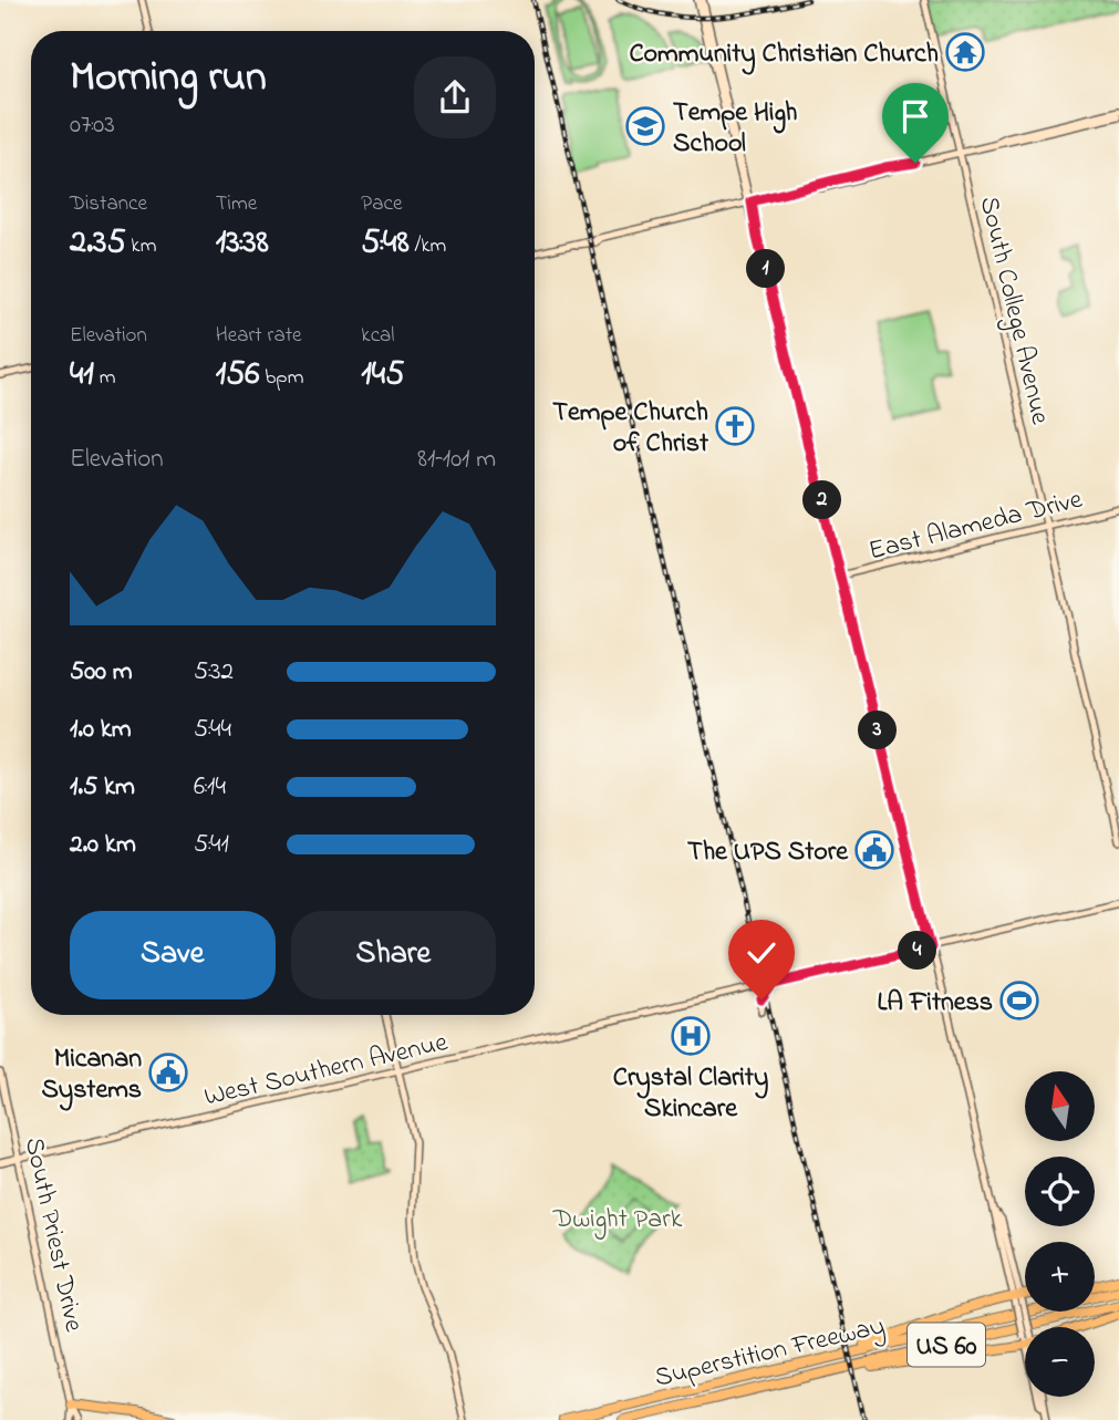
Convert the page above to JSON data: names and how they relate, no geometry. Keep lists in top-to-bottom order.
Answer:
{
  "streets": {
    "highway": ["US 60", "Superstition Freeway"],
    "main road": [
      "South College Avenue",
      "East Alameda Drive",
      "West Southern Avenue",
      "South Priest Drive"
    ]
  },
  "crossings": [
    ["South College Avenue", "East Alameda Drive"],
    ["West Southern Avenue", "South Priest Drive"]
  ],
  "parks": ["Dwight Park"],
  "places": {
    "temple": ["Community Christian Church"],
    "school or university": ["Tempe High School"],
    "church": ["Tempe Church of Christ"],
    "public building": ["The UPS Store", "Micanan Systems"],
    "sports": ["LA Fitness"],
    "hospital": ["Crystal Clarity Skincare"]
  },
  "north": "top",
  "page": {
    "heading": ["Morning run", "07:03"],
    "stats": [
      ["Distance", "2.35 km"],
      ["Time", "13:38"],
      ["Pace", "5:48 /km"],
      ["Elevation", "41 m"],
      ["Heart rate", "156 bpm"],
      ["kcal", "145"]
    ],
    "pins": [
      "1",
      "2",
      "3",
      "4"
    ],
    "chart": ["Elevation", "81–101 m"],
    "list": [
      {
        "name": "500 m",
        "note": "5:32"
      },
      {
        "name": "1.0 km",
        "note": "5:44"
      },
      {
        "name": "1.5 km",
        "note": "6:14"
      },
      {
        "name": "2.0 km",
        "note": "5:41"
      }
    ],
    "buttons": ["Save", "Share"],
    "map_buttons": ["+", "−"]
  }
}
